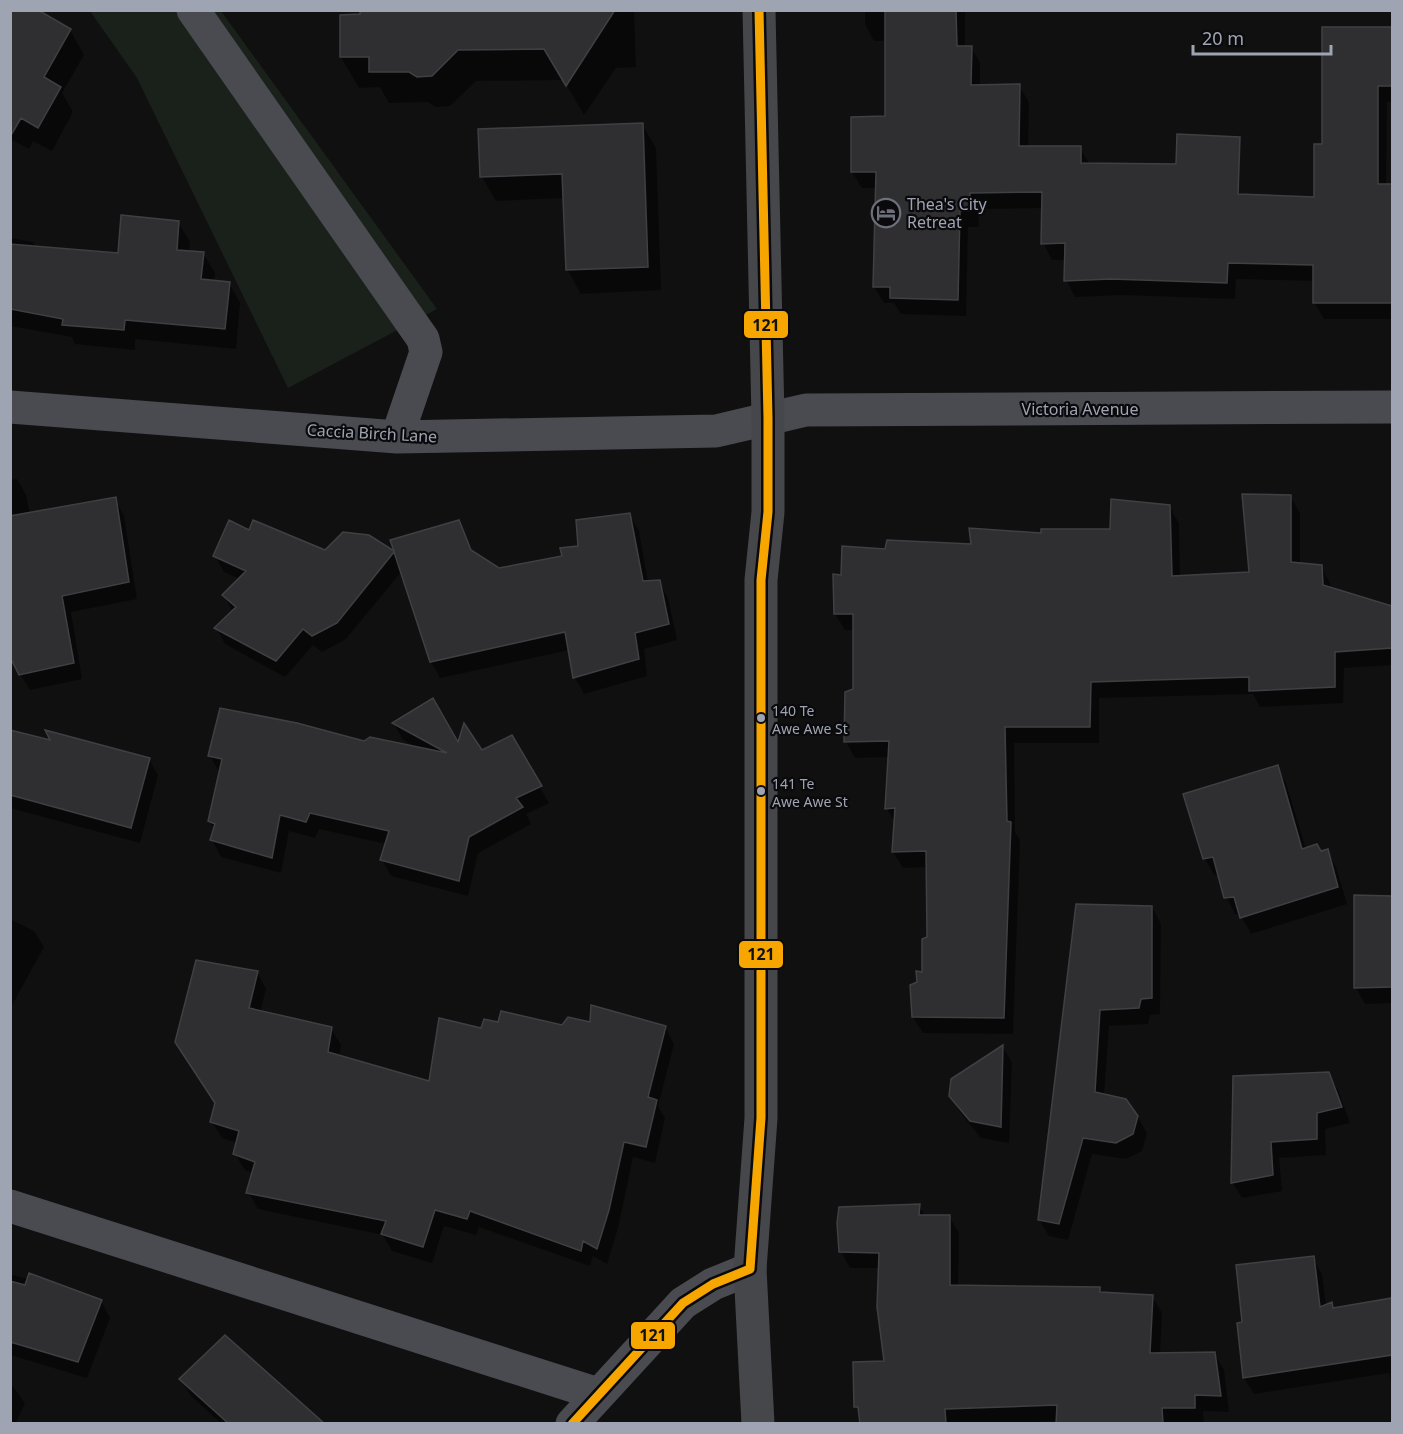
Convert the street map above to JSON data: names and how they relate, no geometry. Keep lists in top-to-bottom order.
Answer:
{
  "streets": {
    "street": ["Victoria Avenue", "Caccia Birch Lane"]
  },
  "crossings": [
    ["Victoria Avenue", "Caccia Birch Lane"]
  ],
  "places": {
    "hotel": ["Thea's City Retreat"],
    "other": ["140 Te Awe Awe St", "141 Te Awe Awe St"]
  },
  "lines": ["transit line 121"],
  "scale_bar": "20 m"
}
